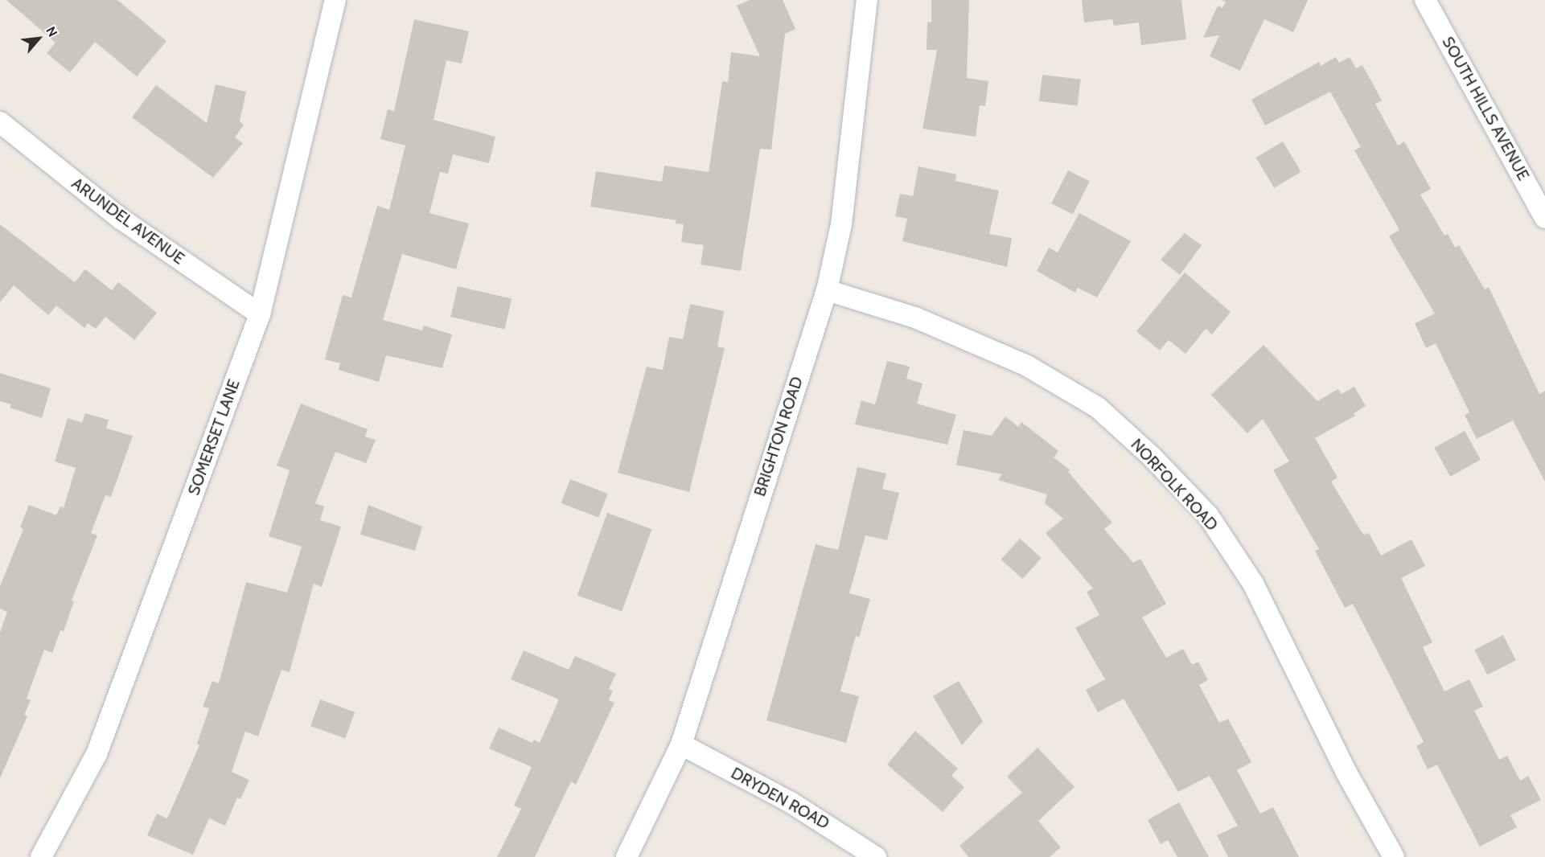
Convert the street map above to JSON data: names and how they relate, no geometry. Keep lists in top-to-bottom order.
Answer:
{
  "streets": {
    "street": [
      "SOUTH HILLS AVENUE",
      "ARUNDEL AVENUE",
      "BRIGHTON ROAD",
      "SOMERSET LANE",
      "NORFOLK ROAD",
      "DRYDEN ROAD"
    ]
  },
  "crossings": [
    ["ARUNDEL AVENUE", "SOMERSET LANE"],
    ["BRIGHTON ROAD", "NORFOLK ROAD"],
    ["BRIGHTON ROAD", "DRYDEN ROAD"]
  ],
  "north": "top right"
}
